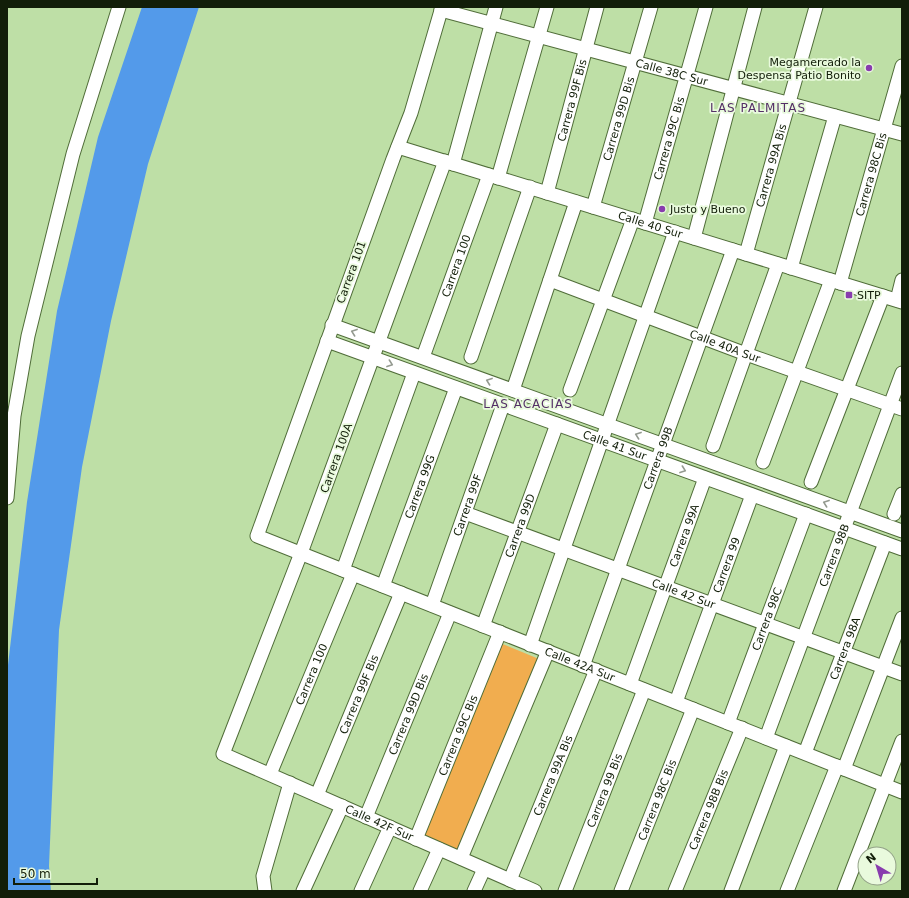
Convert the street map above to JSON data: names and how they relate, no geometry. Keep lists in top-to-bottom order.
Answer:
{
  "streets": {
    "street": [
      "Calle 38C Sur",
      "Carrera 99F Bis",
      "Carrera 99D Bis",
      "Carrera 99C Bis",
      "Carrera 99A Bis",
      "Carrera 98C Bis",
      "Calle 40 Sur",
      "Carrera 100",
      "Carrera 101",
      "Calle 40A Sur",
      "Calle 41 Sur",
      "Carrera 100A",
      "Carrera 99B",
      "Carrera 99G",
      "Carrera 99F",
      "Carrera 99D",
      "Carrera 99A",
      "Carrera 98B",
      "Carrera 99",
      "Calle 42 Sur",
      "Carrera 98C",
      "Carrera 98A",
      "Calle 42A Sur",
      "Carrera 99 Bis",
      "Carrera 98B Bis",
      "Calle 42F Sur"
    ]
  },
  "crossings": [
    ["Calle 38C Sur", "Carrera 99F Bis"],
    ["Calle 38C Sur", "Carrera 99D Bis"],
    ["Calle 38C Sur", "Carrera 99C Bis"],
    ["Calle 38C Sur", "Carrera 99A Bis"],
    ["Calle 38C Sur", "Carrera 98C Bis"],
    ["Calle 38C Sur", "Carrera 100"],
    ["Calle 38C Sur", "Carrera 101"],
    ["Calle 38C Sur", "Carrera 100A"],
    ["Carrera 99F Bis", "Calle 40 Sur"],
    ["Carrera 99F Bis", "Calle 42A Sur"],
    ["Carrera 99F Bis", "Calle 42F Sur"],
    ["Carrera 99D Bis", "Calle 40 Sur"],
    ["Carrera 99D Bis", "Calle 42A Sur"],
    ["Carrera 99D Bis", "Calle 42F Sur"],
    ["Carrera 99C Bis", "Calle 40 Sur"],
    ["Carrera 99C Bis", "Calle 42A Sur"],
    ["Carrera 99C Bis", "Calle 42F Sur"],
    ["Carrera 99A Bis", "Calle 40 Sur"],
    ["Carrera 99A Bis", "Calle 42A Sur"],
    ["Carrera 99A Bis", "Calle 42F Sur"],
    ["Carrera 98C Bis", "Calle 40 Sur"],
    ["Carrera 98C Bis", "Calle 42A Sur"],
    ["Calle 40 Sur", "Carrera 100"],
    ["Calle 40 Sur", "Carrera 101"],
    ["Calle 40 Sur", "Carrera 100A"],
    ["Calle 40 Sur", "Carrera 99B"],
    ["Carrera 100", "Calle 41 Sur"],
    ["Carrera 100", "Calle 42A Sur"],
    ["Carrera 100", "Calle 42F Sur"],
    ["Carrera 101", "Calle 41 Sur"],
    ["Carrera 101", "Calle 42A Sur"],
    ["Calle 40A Sur", "Carrera 99B"],
    ["Calle 40A Sur", "Carrera 98B"],
    ["Calle 41 Sur", "Carrera 100A"],
    ["Calle 41 Sur", "Carrera 99B"],
    ["Calle 41 Sur", "Carrera 99G"],
    ["Calle 41 Sur", "Carrera 99F"],
    ["Calle 41 Sur", "Carrera 99D"],
    ["Calle 41 Sur", "Carrera 99A"],
    ["Calle 41 Sur", "Carrera 98B"],
    ["Calle 41 Sur", "Carrera 99"],
    ["Calle 41 Sur", "Carrera 98C"],
    ["Calle 41 Sur", "Carrera 98A"],
    ["Carrera 100A", "Calle 42A Sur"],
    ["Carrera 100A", "Calle 42F Sur"],
    ["Carrera 99B", "Calle 42 Sur"],
    ["Carrera 99B", "Calle 42A Sur"],
    ["Carrera 99G", "Calle 42A Sur"],
    ["Carrera 99F", "Calle 42 Sur"],
    ["Carrera 99F", "Calle 42A Sur"],
    ["Carrera 99D", "Calle 42 Sur"],
    ["Carrera 99D", "Calle 42A Sur"],
    ["Carrera 99A", "Calle 42 Sur"],
    ["Carrera 99A", "Calle 42A Sur"],
    ["Carrera 98B", "Calle 42 Sur"],
    ["Carrera 98B", "Calle 42A Sur"],
    ["Carrera 99", "Calle 42 Sur"],
    ["Carrera 99", "Calle 42A Sur"],
    ["Calle 42 Sur", "Carrera 98C"],
    ["Calle 42 Sur", "Carrera 98A"],
    ["Carrera 98C", "Calle 42A Sur"],
    ["Carrera 98A", "Calle 42A Sur"],
    ["Calle 42A Sur", "Carrera 99 Bis"],
    ["Calle 42A Sur", "Carrera 98B Bis"]
  ],
  "districts": ["LAS PALMITAS", "LAS ACACIAS"],
  "places": {
    "other": ["Megamercado la Despensa Patio Bonito", "Justo y Bueno"],
    "transit": ["SITP"]
  },
  "scale_bar": "50 m",
  "north": "top left"
}
